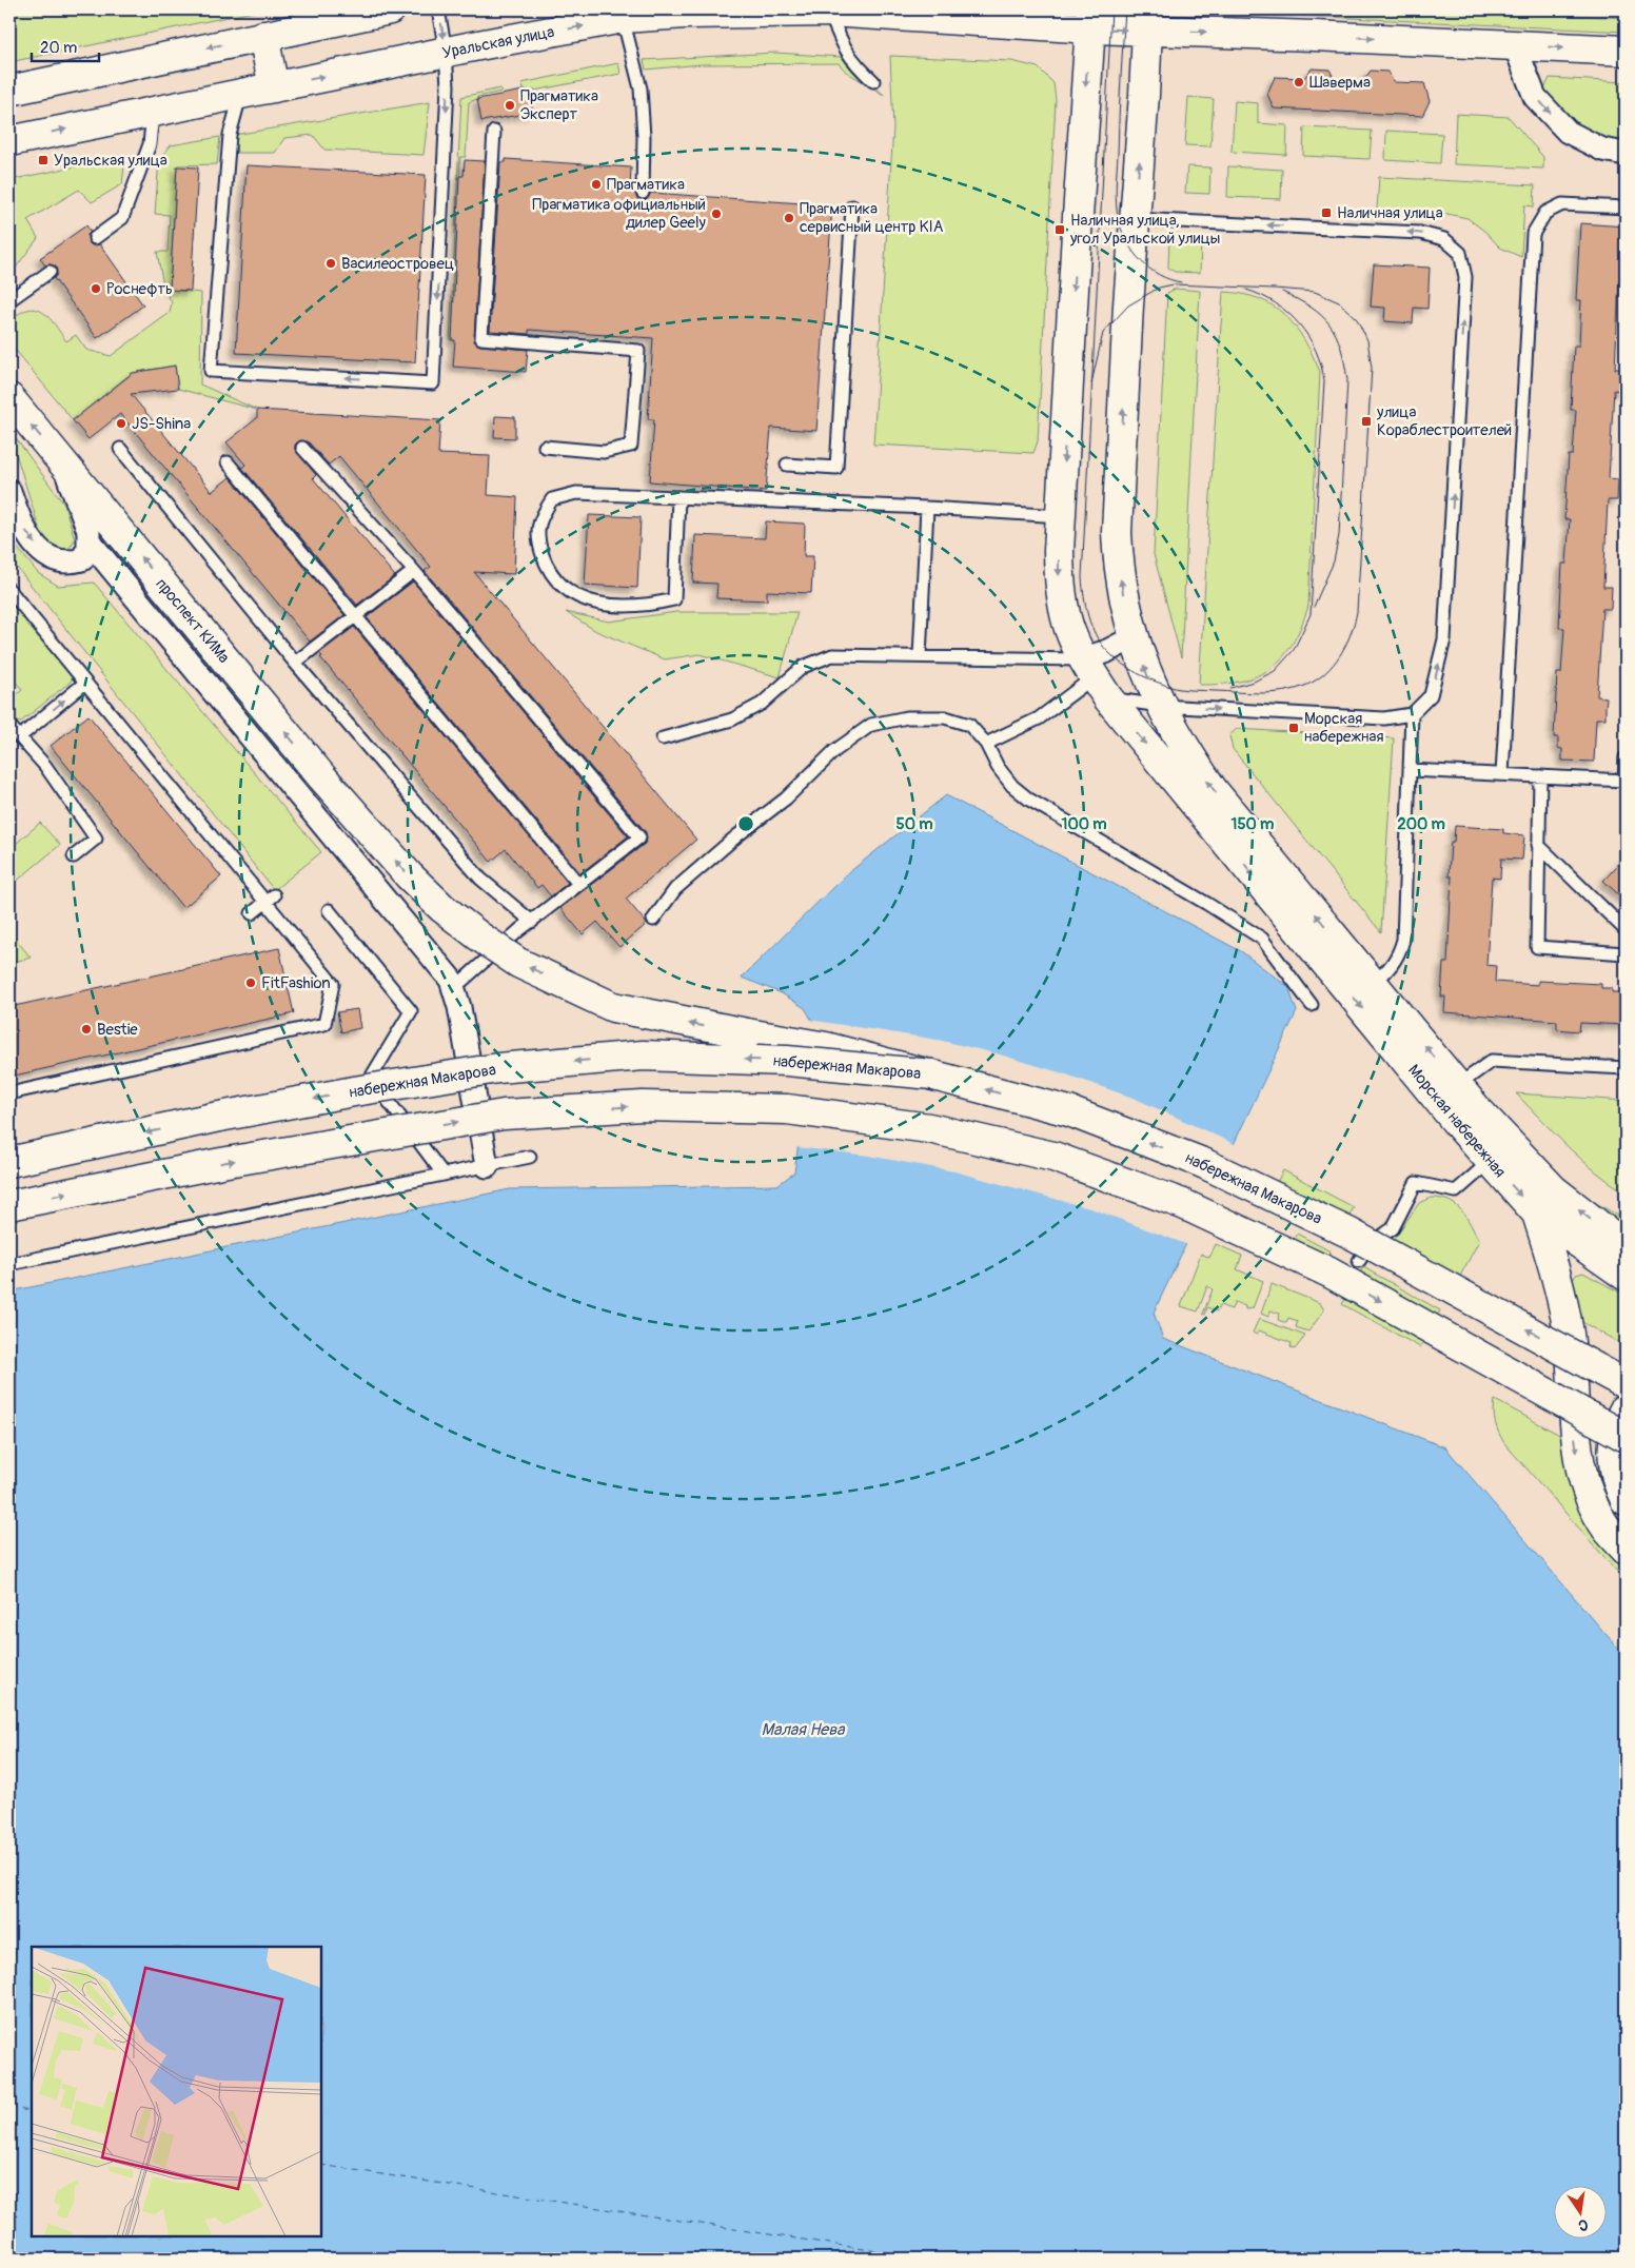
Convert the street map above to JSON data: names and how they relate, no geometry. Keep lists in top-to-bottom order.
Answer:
{
  "streets": {
    "main road": [
      "Уральская улица",
      "проспект КИМа",
      "набережная Макарова",
      "Морская набережная"
    ]
  },
  "crossings": [
    ["проспект КИМа", "набережная Макарова"]
  ],
  "one_way": ["проспект КИМа"],
  "water": ["Малая Нева"],
  "places": {
    "other": [
      "Шаверма",
      "Прагматика Эксперт",
      "Прагматика",
      "Прагматика официальный дилер Geely",
      "Прагматика сервисный центр KIA",
      "Василеостровец",
      "Роснефть",
      "JS-Shina",
      "FitFashion",
      "Bestie"
    ],
    "transit": [
      "Уральская улица",
      "Наличная улица",
      "Наличная улица, угол Уральской улицы",
      "улица Кораблестроителей",
      "Морская набережная"
    ]
  },
  "scale_bar": "20 m",
  "north": "bottom",
  "rings": [
    "50 m",
    "100 m",
    "150 m",
    "200 m"
  ]
}
